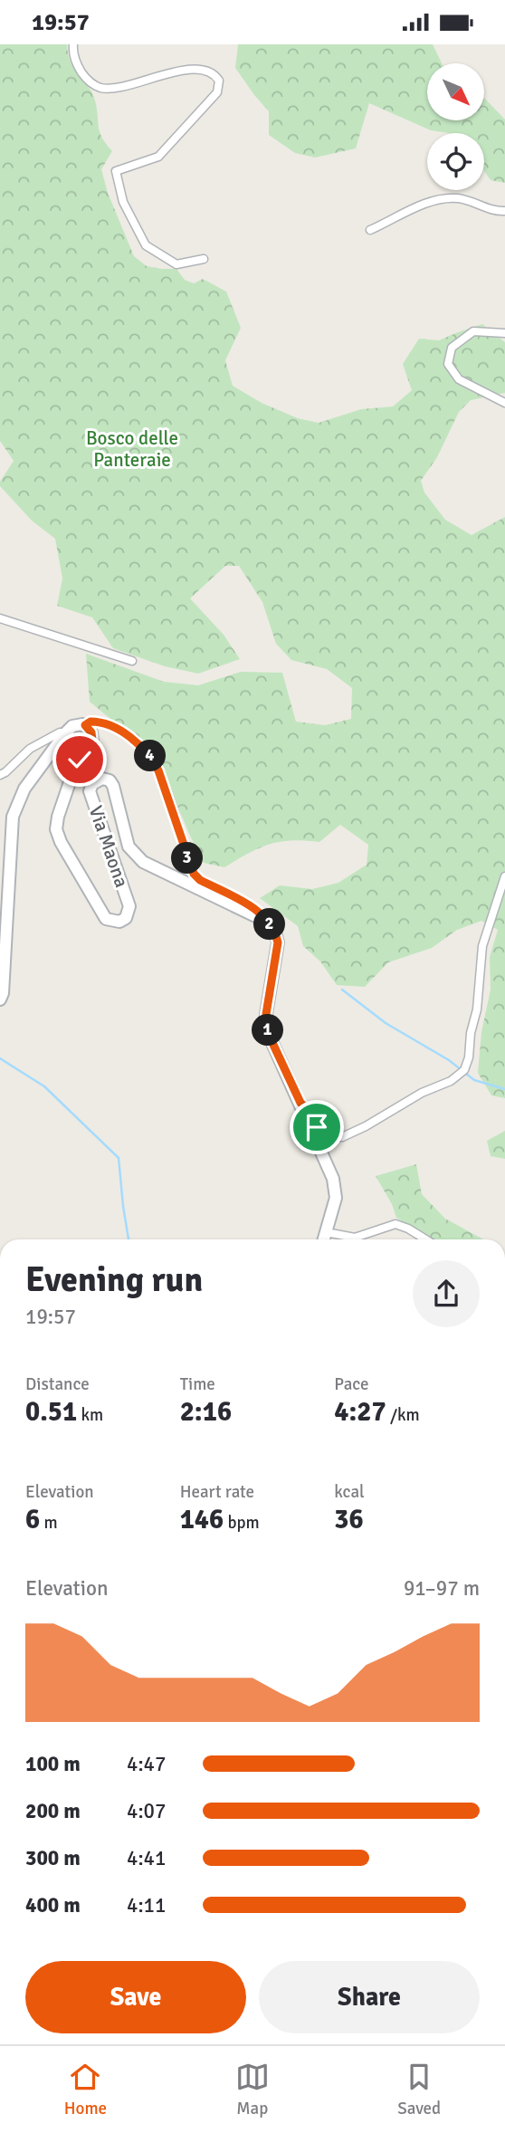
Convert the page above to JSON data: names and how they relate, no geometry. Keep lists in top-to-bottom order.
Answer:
{
  "streets": {
    "main road": ["Via Maona"]
  },
  "parks": ["Bosco delle Panteraie"],
  "north": "bottom right",
  "page": {
    "status": "19:57",
    "pins": [
      "4",
      "3",
      "2",
      "1"
    ],
    "heading": ["Evening run", "19:57"],
    "stats": [
      ["Distance", "0.51 km"],
      ["Time", "2:16"],
      ["Pace", "4:27 /km"],
      ["Elevation", "6 m"],
      ["Heart rate", "146 bpm"],
      ["kcal", "36"]
    ],
    "chart": ["Elevation", "91–97 m"],
    "list": [
      {
        "name": "100 m",
        "note": "4:47"
      },
      {
        "name": "200 m",
        "note": "4:07"
      },
      {
        "name": "300 m",
        "note": "4:41"
      },
      {
        "name": "400 m",
        "note": "4:11"
      }
    ],
    "buttons": ["Save", "Share"],
    "tabs": ["Home", "Map", "Saved"]
  }
}
